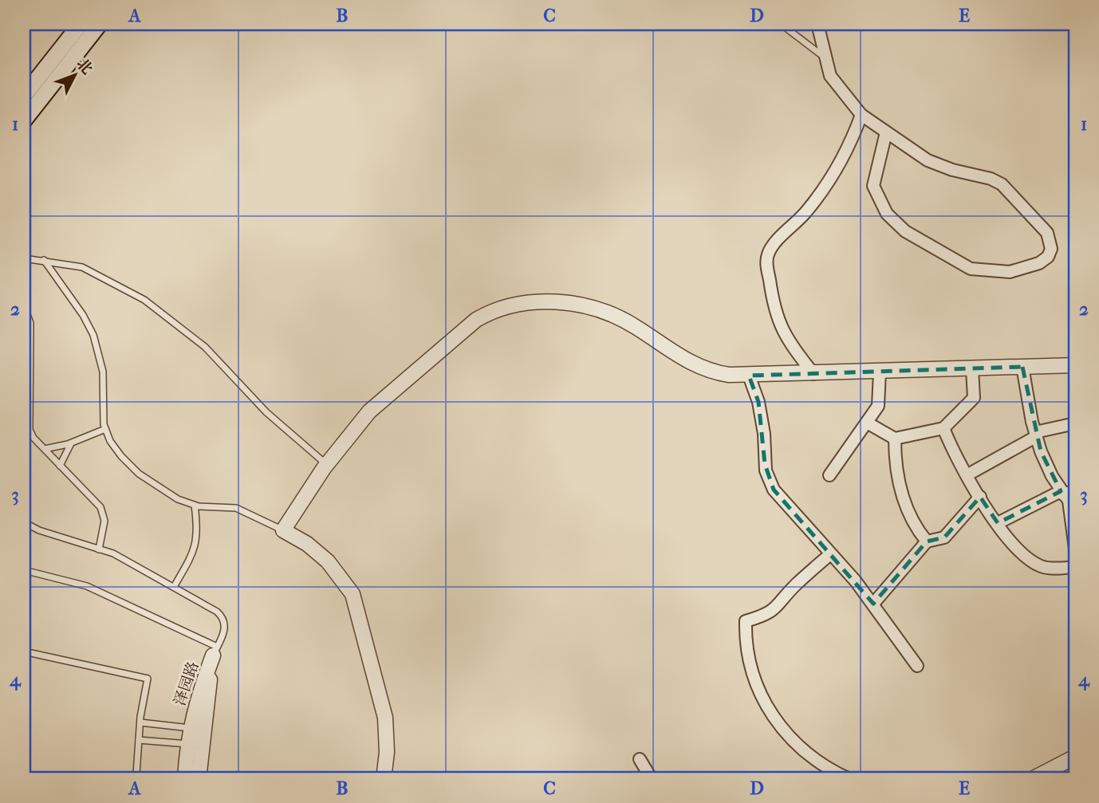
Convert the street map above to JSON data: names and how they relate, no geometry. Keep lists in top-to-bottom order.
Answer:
{
  "streets": {
    "street": ["泽园路"]
  },
  "north": "top right",
  "grid": {
    "columns": [
      "A",
      "B",
      "C",
      "D",
      "E"
    ],
    "rows": [
      "1",
      "2",
      "3",
      "4"
    ]
  }
}
